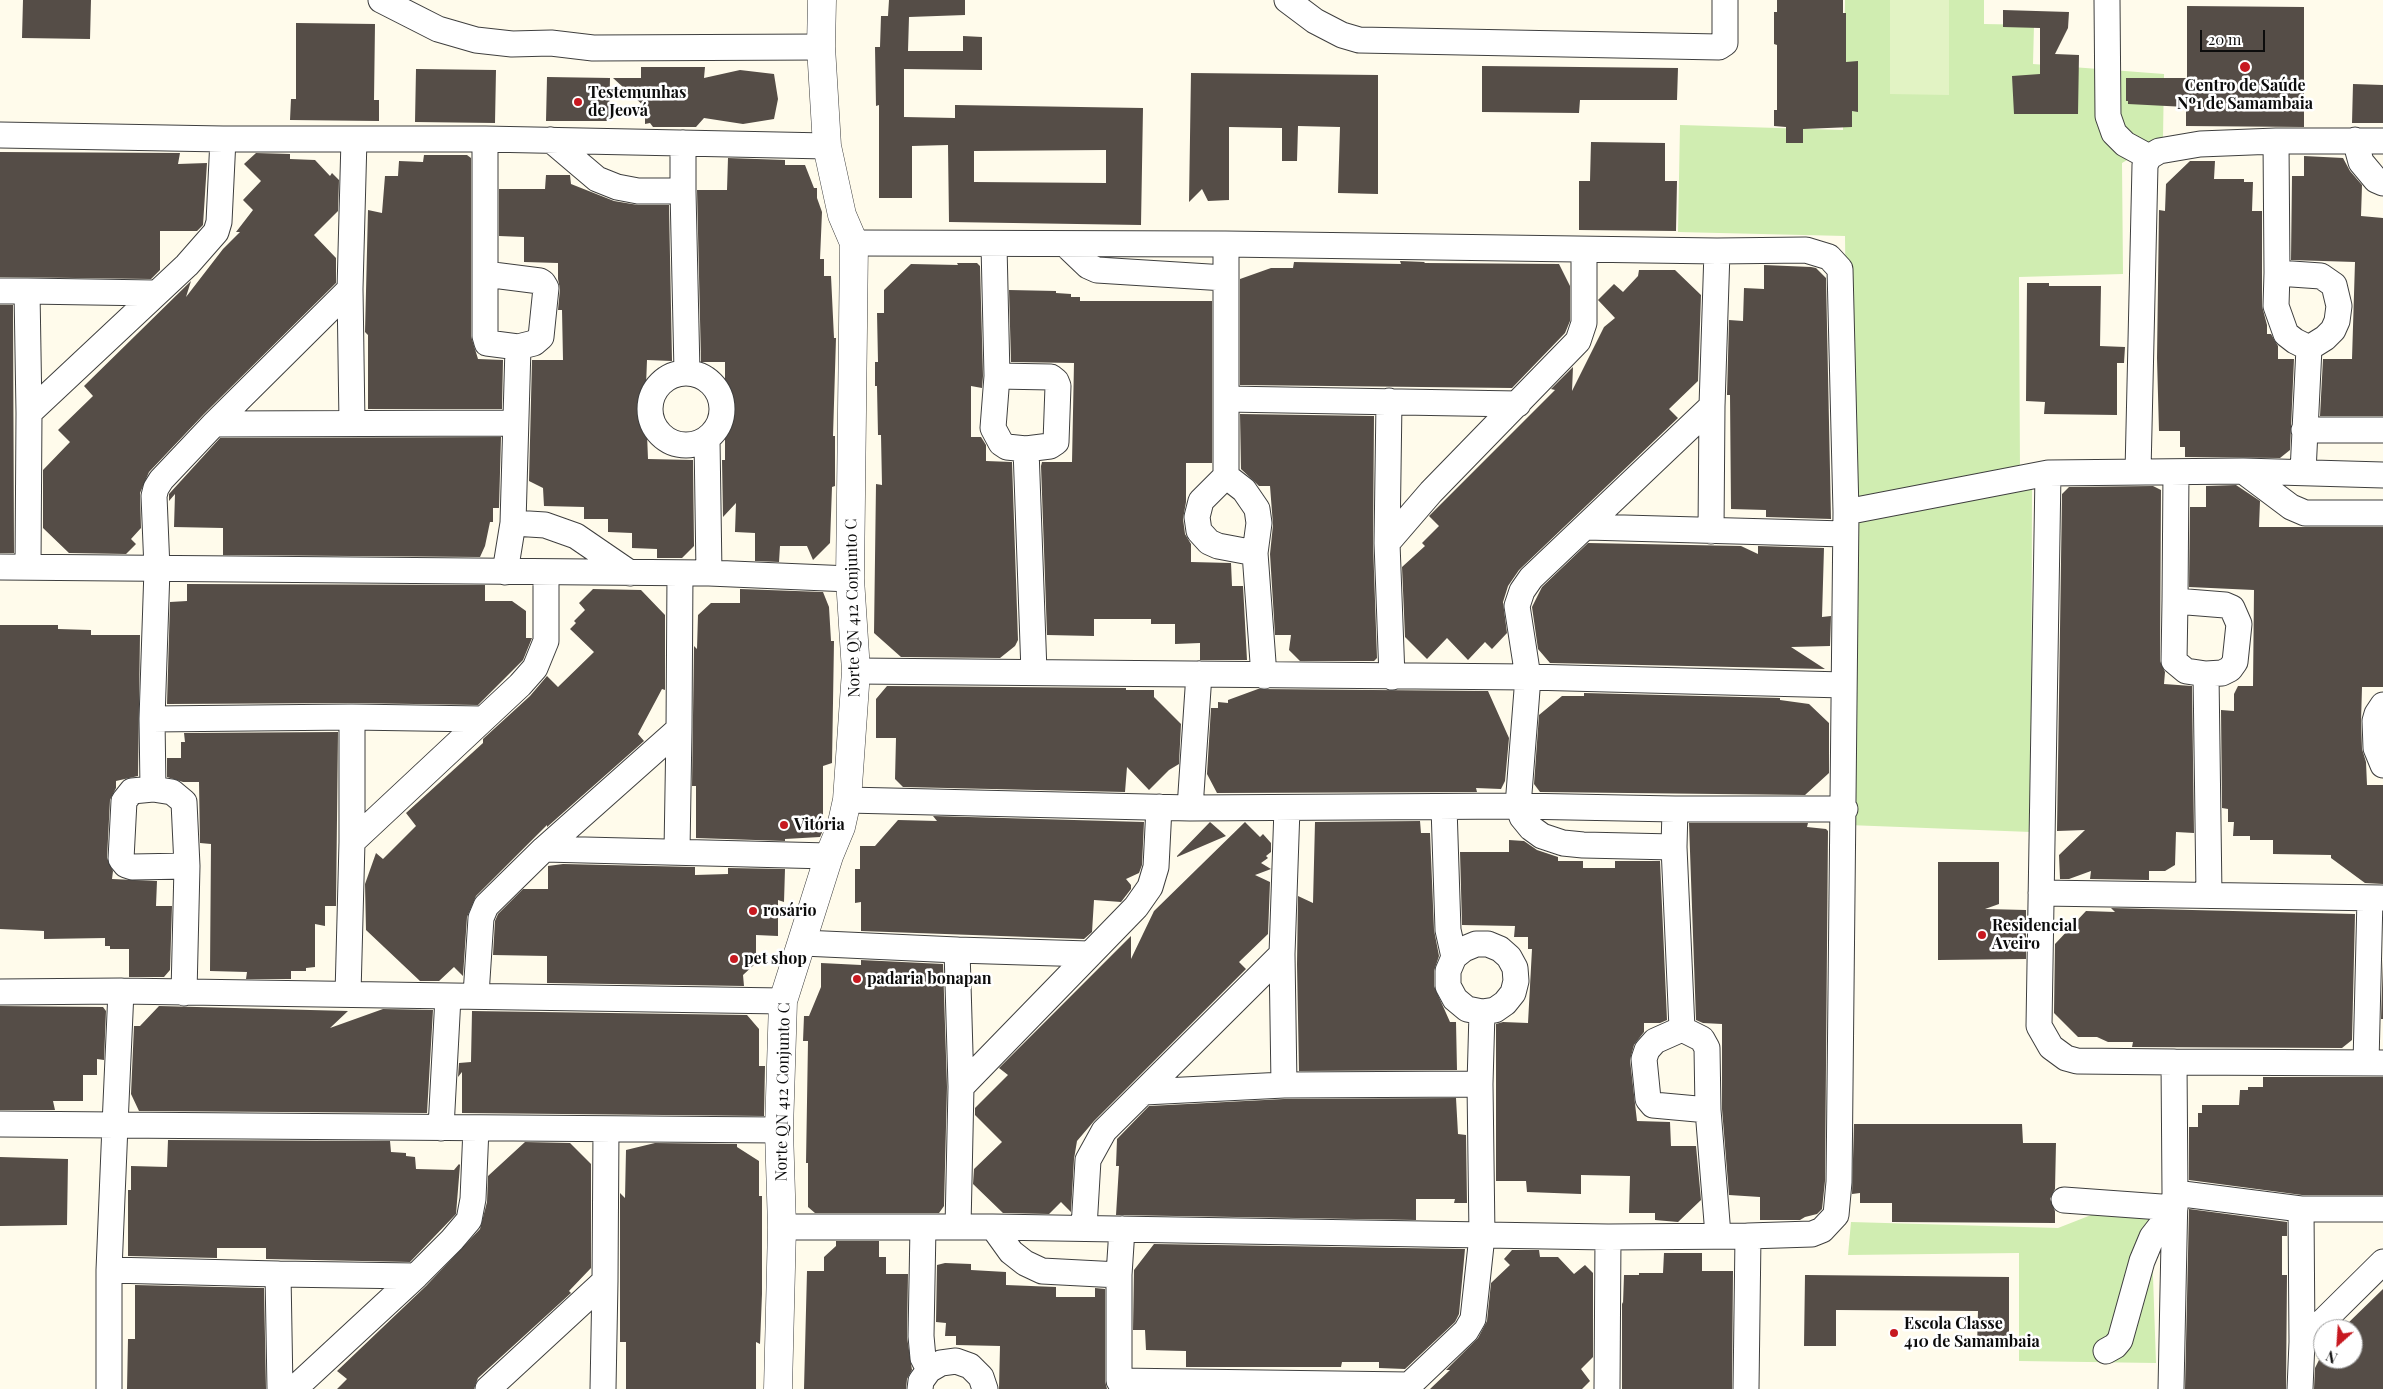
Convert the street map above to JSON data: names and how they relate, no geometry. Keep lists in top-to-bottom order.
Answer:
{
  "streets": {
    "street": ["Norte QN 412 Conjunto C"]
  },
  "places": [
    "Centro de Saúde Nº1 de Samambaia",
    "Testemunhas de Jeová",
    "Vitória",
    "rosário",
    "Residencial Aveiro",
    "pet shop",
    "padaria bonapan",
    "Escola Classe 410 de Samambaia"
  ],
  "scale_bar": "20 m",
  "north": "bottom left"
}
